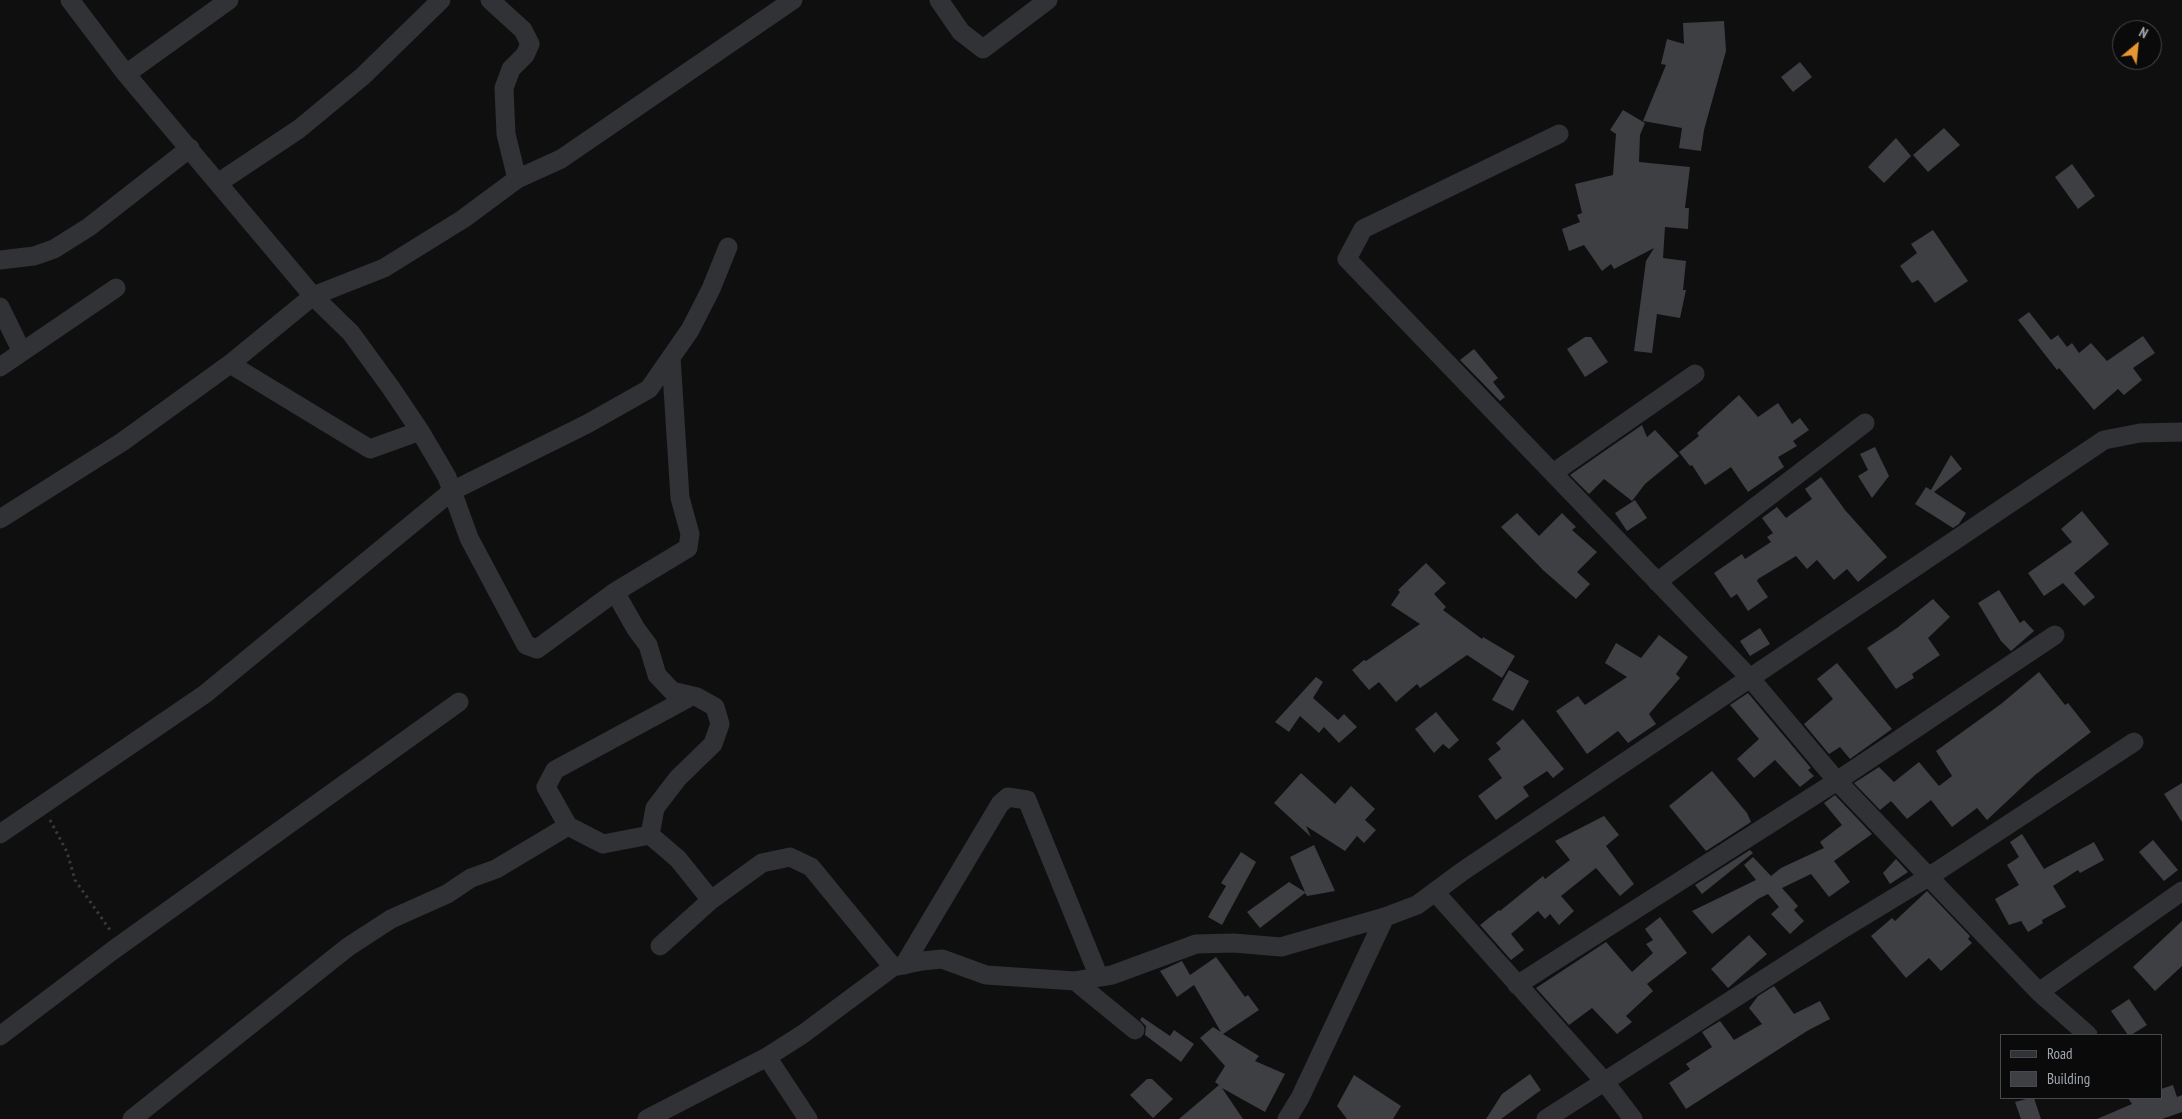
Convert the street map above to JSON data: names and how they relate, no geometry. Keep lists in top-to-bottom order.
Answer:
{
  "legend": ["Road", "Building"],
  "north": "top right"
}
